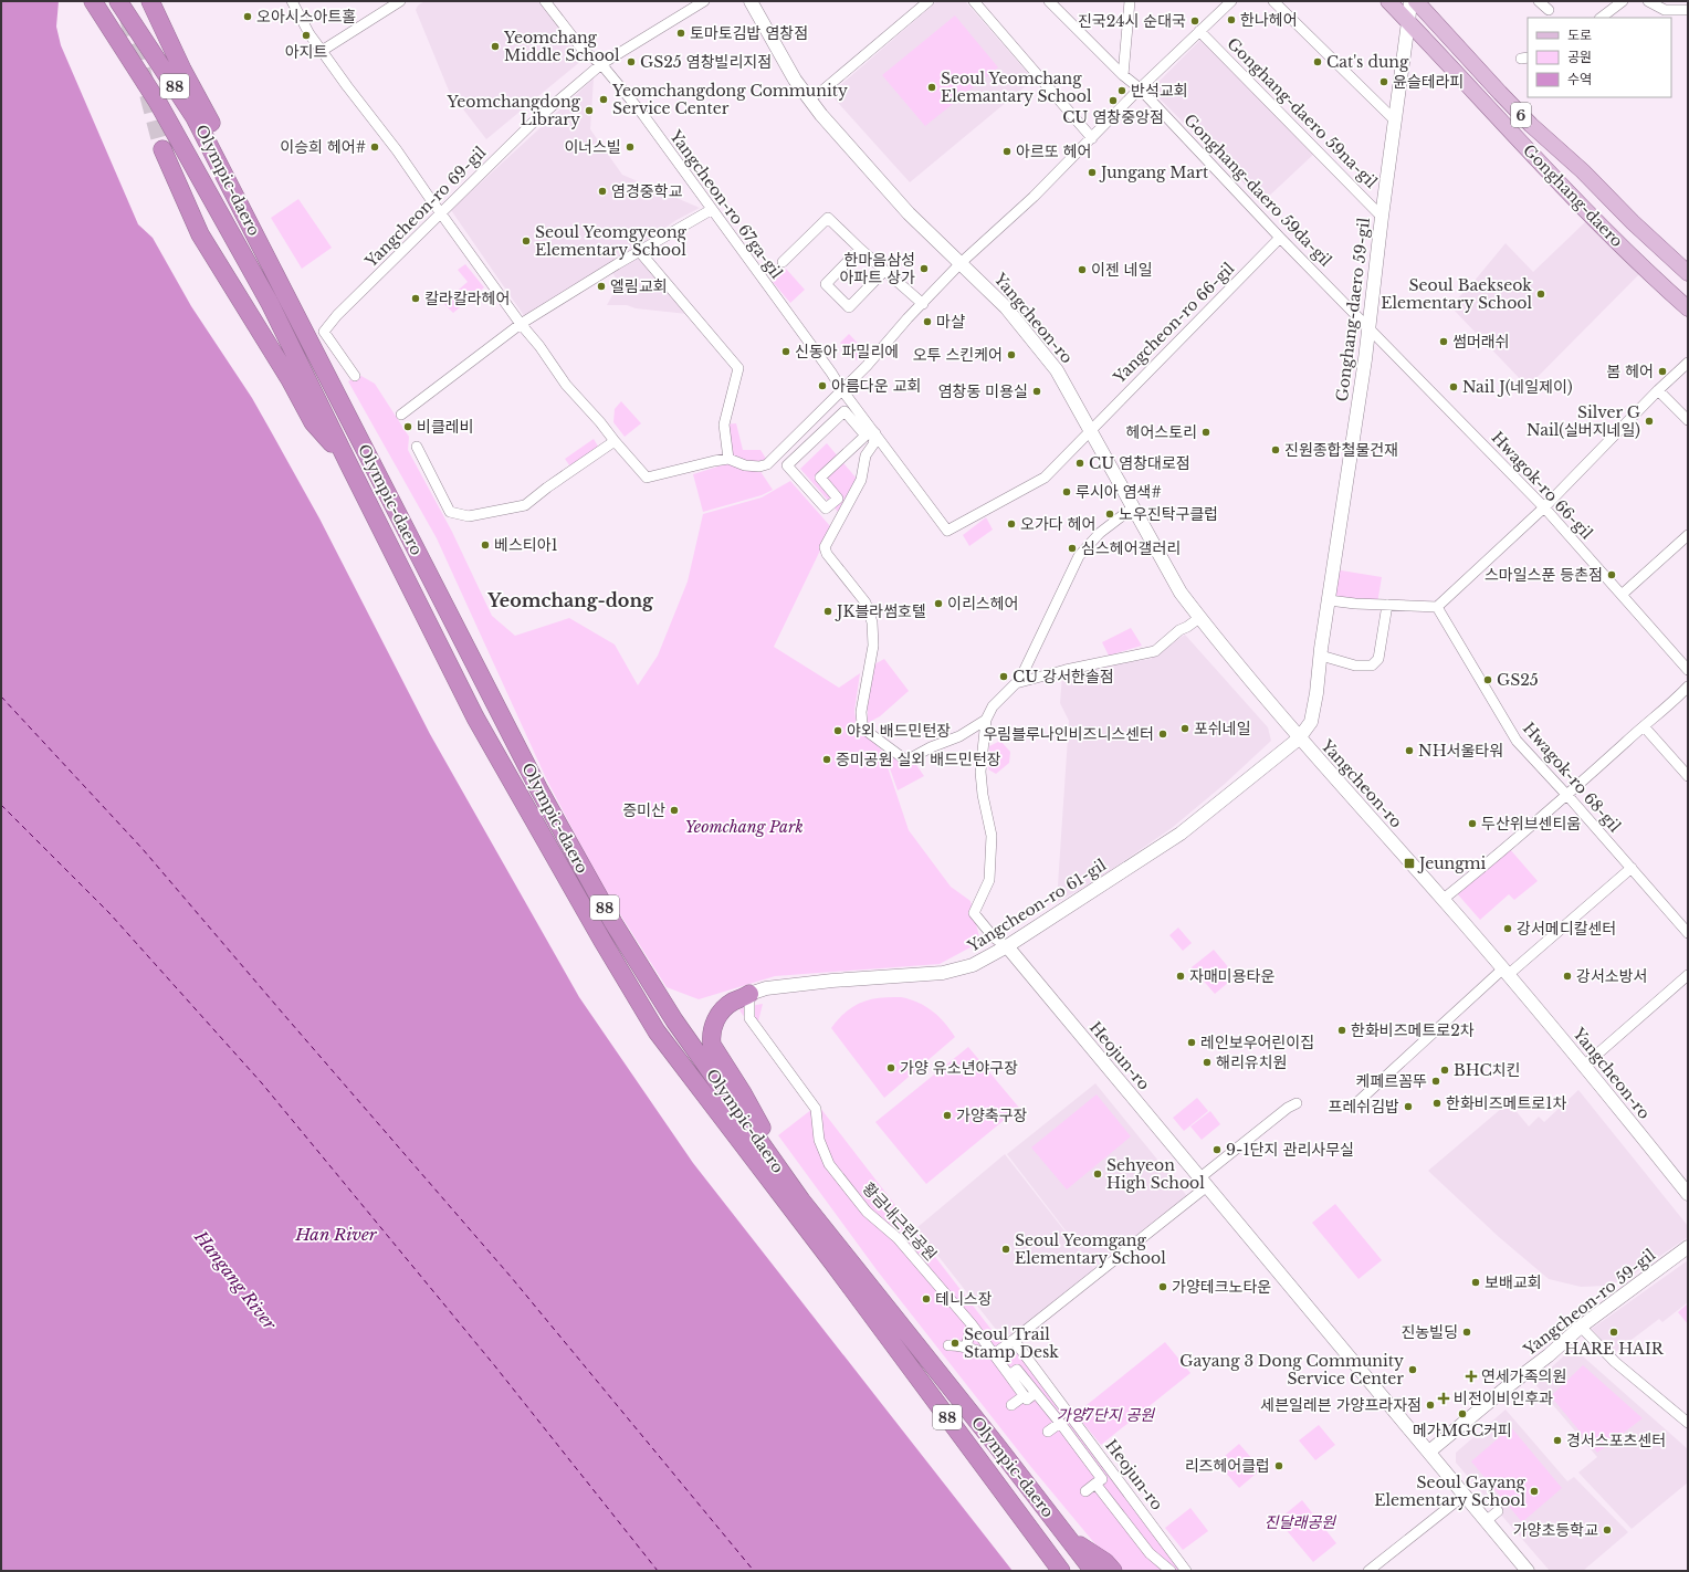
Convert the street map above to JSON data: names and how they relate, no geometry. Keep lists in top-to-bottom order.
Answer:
{
  "streets": {
    "highway": ["88", "Olympic-daero"],
    "main road": [
      "6",
      "Gonghang-daero",
      "Gonghang-daero 59-gil",
      "Yangcheon-ro",
      "Yangcheon-ro 61-gil",
      "Heojun-ro",
      "Yangcheon-ro 59-gil"
    ],
    "street": [
      "Gonghang-daero 59na-gil",
      "Gonghang-daero 59da-gil",
      "Yangcheon-ro 67ga-gil",
      "Yangcheon-ro 69-gil",
      "Yangcheon-ro 66-gil",
      "Hwagok-ro 66-gil",
      "Hwagok-ro 68-gil",
      "황금내근린공원"
    ]
  },
  "crossings": [
    ["Gonghang-daero 59na-gil", "Gonghang-daero 59-gil"],
    ["Gonghang-daero 59da-gil", "Gonghang-daero 59-gil"],
    ["Gonghang-daero 59da-gil", "Yangcheon-ro 66-gil"],
    ["Gonghang-daero 59da-gil", "Hwagok-ro 66-gil"],
    ["Gonghang-daero", "Gonghang-daero 59-gil"],
    ["Yangcheon-ro 67ga-gil", "Yangcheon-ro 69-gil"],
    ["Yangcheon-ro 67ga-gil", "Yangcheon-ro 66-gil"],
    ["Gonghang-daero 59-gil", "Yangcheon-ro"],
    ["Gonghang-daero 59-gil", "Hwagok-ro 66-gil"],
    ["Gonghang-daero 59-gil", "Yangcheon-ro 61-gil"],
    ["Yangcheon-ro", "Yangcheon-ro 66-gil"],
    ["Yangcheon-ro", "Yangcheon-ro 61-gil"],
    ["Yangcheon-ro 61-gil", "Heojun-ro"],
    ["Yangcheon-ro 61-gil", "황금내근린공원"],
    ["Heojun-ro", "Yangcheon-ro 59-gil"]
  ],
  "districts": ["Yeomchang-dong"],
  "water": ["Han River", "Hangang River"],
  "parks": ["Yeomchang Park", "가양7단지 공원", "진달래공원"],
  "places": {
    "other": [
      "오아시스아트홀",
      "한나헤어",
      "진국24시 순대국",
      "토마토김밥 염창점",
      "아지트",
      "Yeomchang Middle School",
      "GS25 염창빌리지점",
      "Cat's dung",
      "윤슬테라피",
      "Seoul Yeomchang Elemantary School",
      "반석교회",
      "Yeomchangdong Community Service Center",
      "CU 염창중앙점",
      "Yeomchangdong Library",
      "이승희 헤어#",
      "이너스빌",
      "아르또 헤어",
      "Jungang Mart",
      "염경중학교",
      "Seoul Yeomgyeong Elementary School",
      "한마음삼성 아파트 상가",
      "이젠 네일",
      "엘림교회",
      "Seoul Baekseok Elementary School",
      "칼라칼라헤어",
      "마샬",
      "썸머래쉬",
      "신동아 파밀리에",
      "오투 스킨케어",
      "봄 헤어",
      "아름다운 교회",
      "Nail J(네일제이)",
      "염창동 미용실",
      "Silver G Nail(실버지네일)",
      "비클레비",
      "헤어스토리",
      "진원종합철물건재",
      "CU 염창대로점",
      "루시아 염색#",
      "노우진탁구클럽",
      "오가다 헤어",
      "베스티아1",
      "심스헤어갤러리",
      "스마일스푼 등촌점",
      "이리스헤어",
      "JK블라썸호텔",
      "CU 강서한솔점",
      "GS25",
      "포쉬네일",
      "야외 배드민턴장",
      "우림블루나인비즈니스센터",
      "NH서울타워",
      "증미공원 실외 배드민턴장",
      "증미산",
      "두산위브센티움",
      "강서메디칼센터",
      "자매미용타운",
      "강서소방서",
      "한화비즈메트로2차",
      "레인보우어린이집",
      "해리유치원",
      "가양 유소년야구장",
      "BHC치킨",
      "케페르꼼뚜",
      "한화비즈메트로1차",
      "프레쉬김밥",
      "가양축구장",
      "9-1단지 관리사무실",
      "Sehyeon High School",
      "Seoul Yeomgang Elementary School",
      "보배교회",
      "가양테크노타운",
      "테니스장",
      "진농빌딩",
      "HARE HAIR",
      "Seoul Trail Stamp Desk",
      "Gayang 3 Dong Community Service Center",
      "세븐일레븐 가양프라자점",
      "메가MGC커피",
      "경서스포츠센터",
      "리즈헤어클럽",
      "Seoul Gayang Elementary School",
      "가양초등학교"
    ],
    "transit": ["Jeungmi"],
    "health": ["연세가족의원", "비전이비인후과"]
  },
  "legend": ["도로", "공원", "수역"]
}
